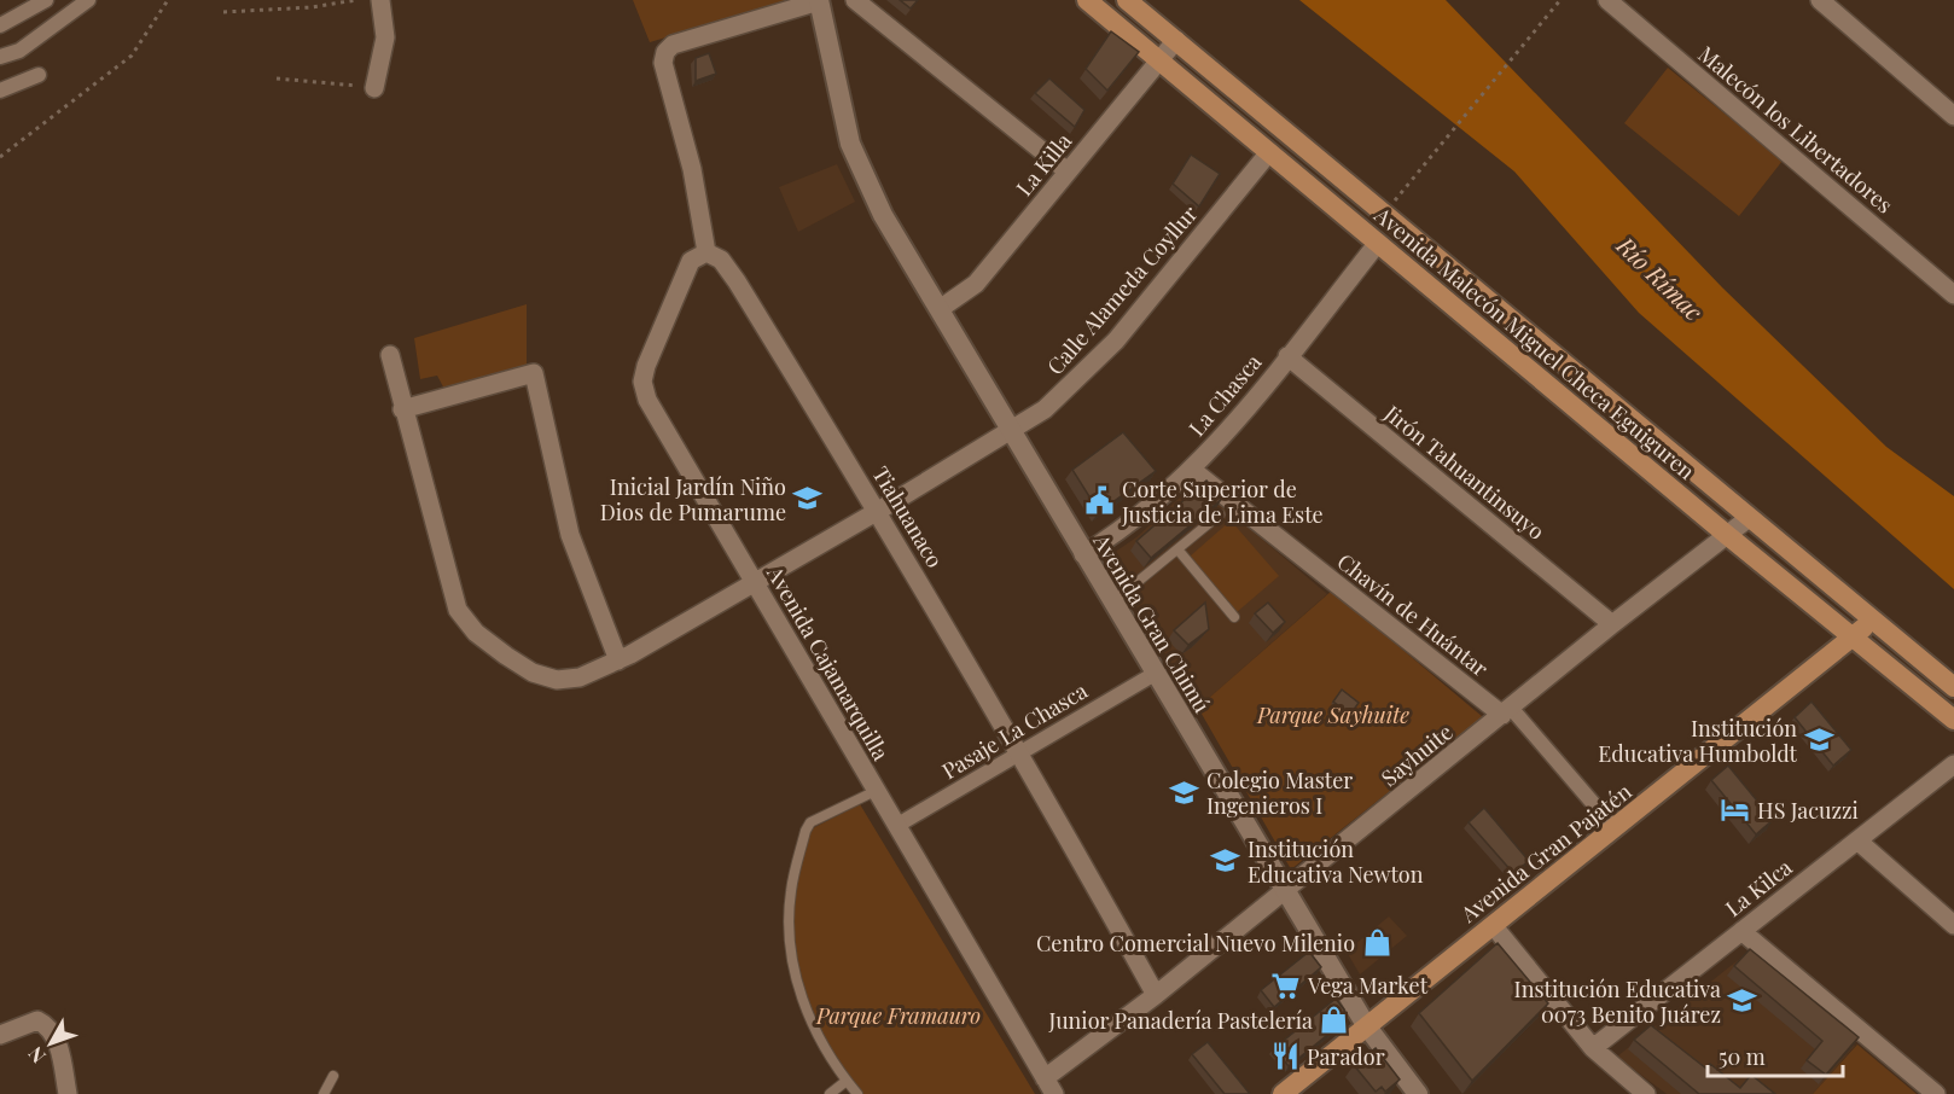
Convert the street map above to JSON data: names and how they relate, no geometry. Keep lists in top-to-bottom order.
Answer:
{
  "streets": {
    "main road": ["Avenida Malecón Miguel Checa Eguiguren", "Avenida Gran Pajatén"],
    "street": [
      "Malecón los Libertadores",
      "La Killa",
      "Calle Alameda Coyllur",
      "La Chasca",
      "Jirón Tahuantinsuyo",
      "Tiahuanaco",
      "Chavín de Huántar",
      "Avenida Gran Chimú",
      "Avenida Cajamarquilla",
      "Pasaje La Chasca",
      "Sayhuite",
      "La Kilca"
    ]
  },
  "crossings": [
    ["La Killa", "Avenida Malecón Miguel Checa Eguiguren"],
    ["La Killa", "Avenida Gran Chimú"],
    ["Calle Alameda Coyllur", "Avenida Malecón Miguel Checa Eguiguren"],
    ["Calle Alameda Coyllur", "Tiahuanaco"],
    ["Calle Alameda Coyllur", "Avenida Gran Chimú"],
    ["Calle Alameda Coyllur", "Avenida Cajamarquilla"],
    ["Avenida Malecón Miguel Checa Eguiguren", "La Chasca"],
    ["Avenida Malecón Miguel Checa Eguiguren", "Sayhuite"],
    ["Avenida Malecón Miguel Checa Eguiguren", "Avenida Gran Pajatén"],
    ["La Chasca", "Jirón Tahuantinsuyo"],
    ["La Chasca", "Chavín de Huántar"],
    ["La Chasca", "Avenida Gran Chimú"],
    ["Jirón Tahuantinsuyo", "Sayhuite"],
    ["Tiahuanaco", "Avenida Cajamarquilla"],
    ["Tiahuanaco", "Pasaje La Chasca"],
    ["Tiahuanaco", "Sayhuite"],
    ["Chavín de Huántar", "Sayhuite"],
    ["Avenida Gran Chimú", "Pasaje La Chasca"],
    ["Avenida Gran Chimú", "Sayhuite"],
    ["Avenida Gran Chimú", "Avenida Gran Pajatén"],
    ["Avenida Cajamarquilla", "Pasaje La Chasca"],
    ["Avenida Cajamarquilla", "Sayhuite"]
  ],
  "water": ["Río Rímac"],
  "parks": ["Parque Sayhuite", "Parque Framauro"],
  "places": {
    "school or university": [
      "Inicial Jardín Niño Dios de Pumarume",
      "Institución Educativa Humboldt",
      "Colegio Master Ingenieros I",
      "Institución Educativa Newton",
      "Institución Educativa 0073 Benito Juárez"
    ],
    "public building": ["Corte Superior de Justicia de Lima Este"],
    "hotel": ["HS Jacuzzi"],
    "shop": ["Centro Comercial Nuevo Milenio", "Junior Panadería Pastelería"],
    "supermarket": ["Vega Market"],
    "restaurant": ["Parador"]
  },
  "scale_bar": "50 m",
  "north": "bottom left"
}
